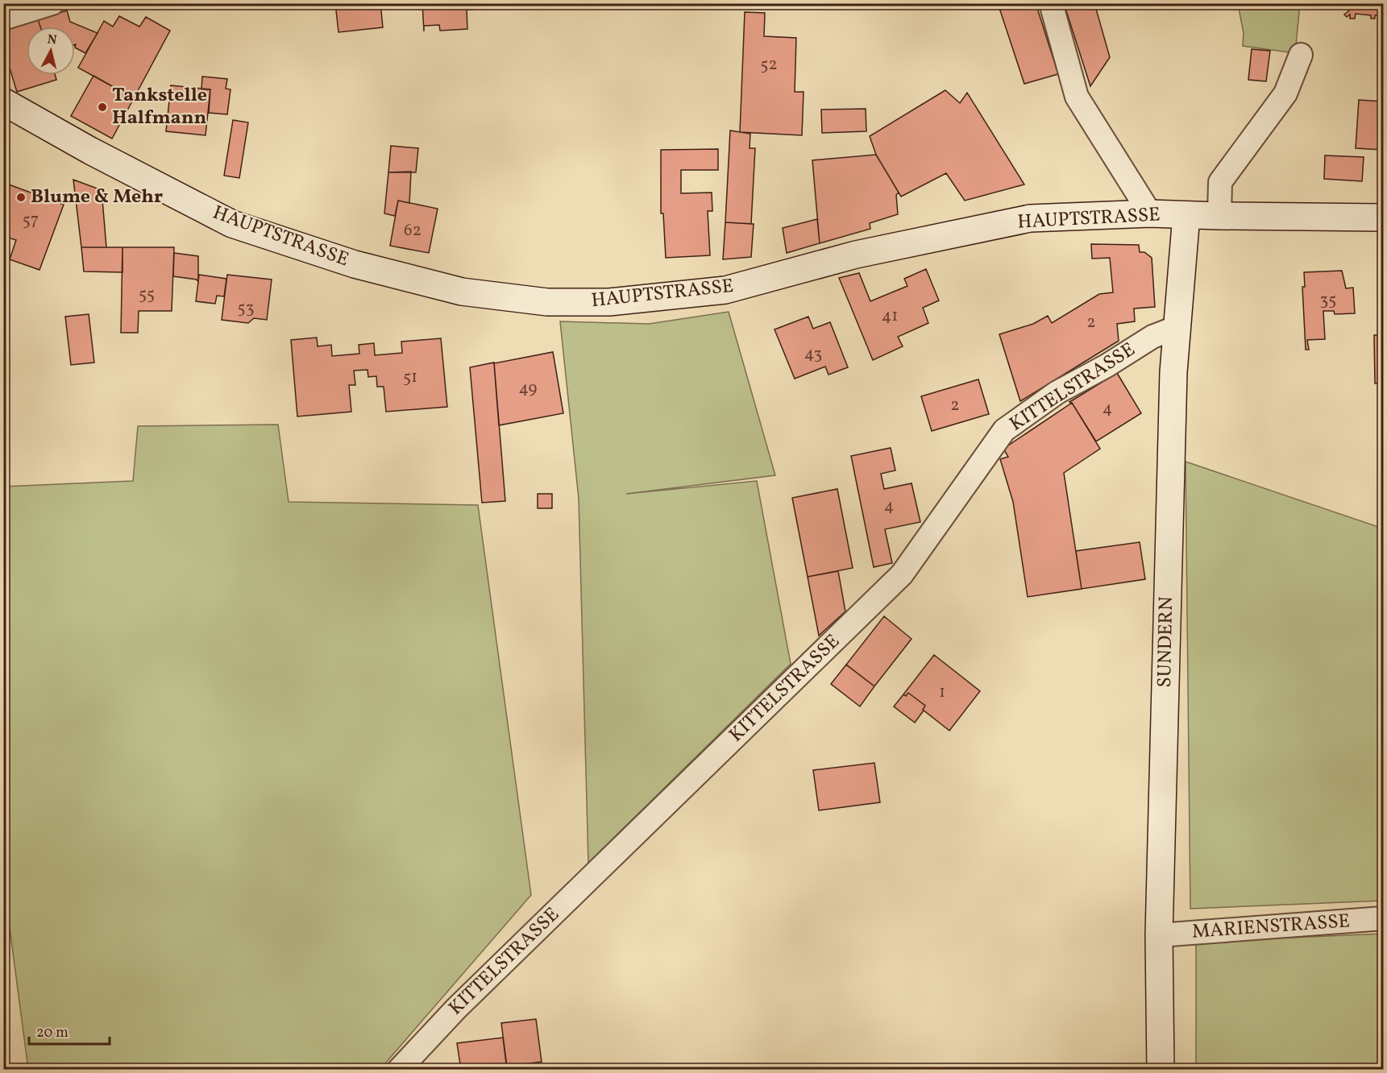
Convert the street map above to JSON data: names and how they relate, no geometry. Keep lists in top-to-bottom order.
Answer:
{
  "streets": {
    "main road": ["HAUPTSTRASSE", "SUNDERN"],
    "street": ["KITTELSTRASSE", "MARIENSTRASSE"]
  },
  "crossings": [
    ["HAUPTSTRASSE", "SUNDERN"],
    ["KITTELSTRASSE", "SUNDERN"],
    ["SUNDERN", "MARIENSTRASSE"]
  ],
  "places": ["Tankstelle Halfmann", "Blume & Mehr"],
  "house_numbers": [
    "52",
    "57",
    "62",
    "55",
    "35",
    "53",
    "41",
    "2",
    "43",
    "51",
    "49",
    "2",
    "4",
    "4",
    "1"
  ],
  "scale_bar": "20 m",
  "north": "top"
}
